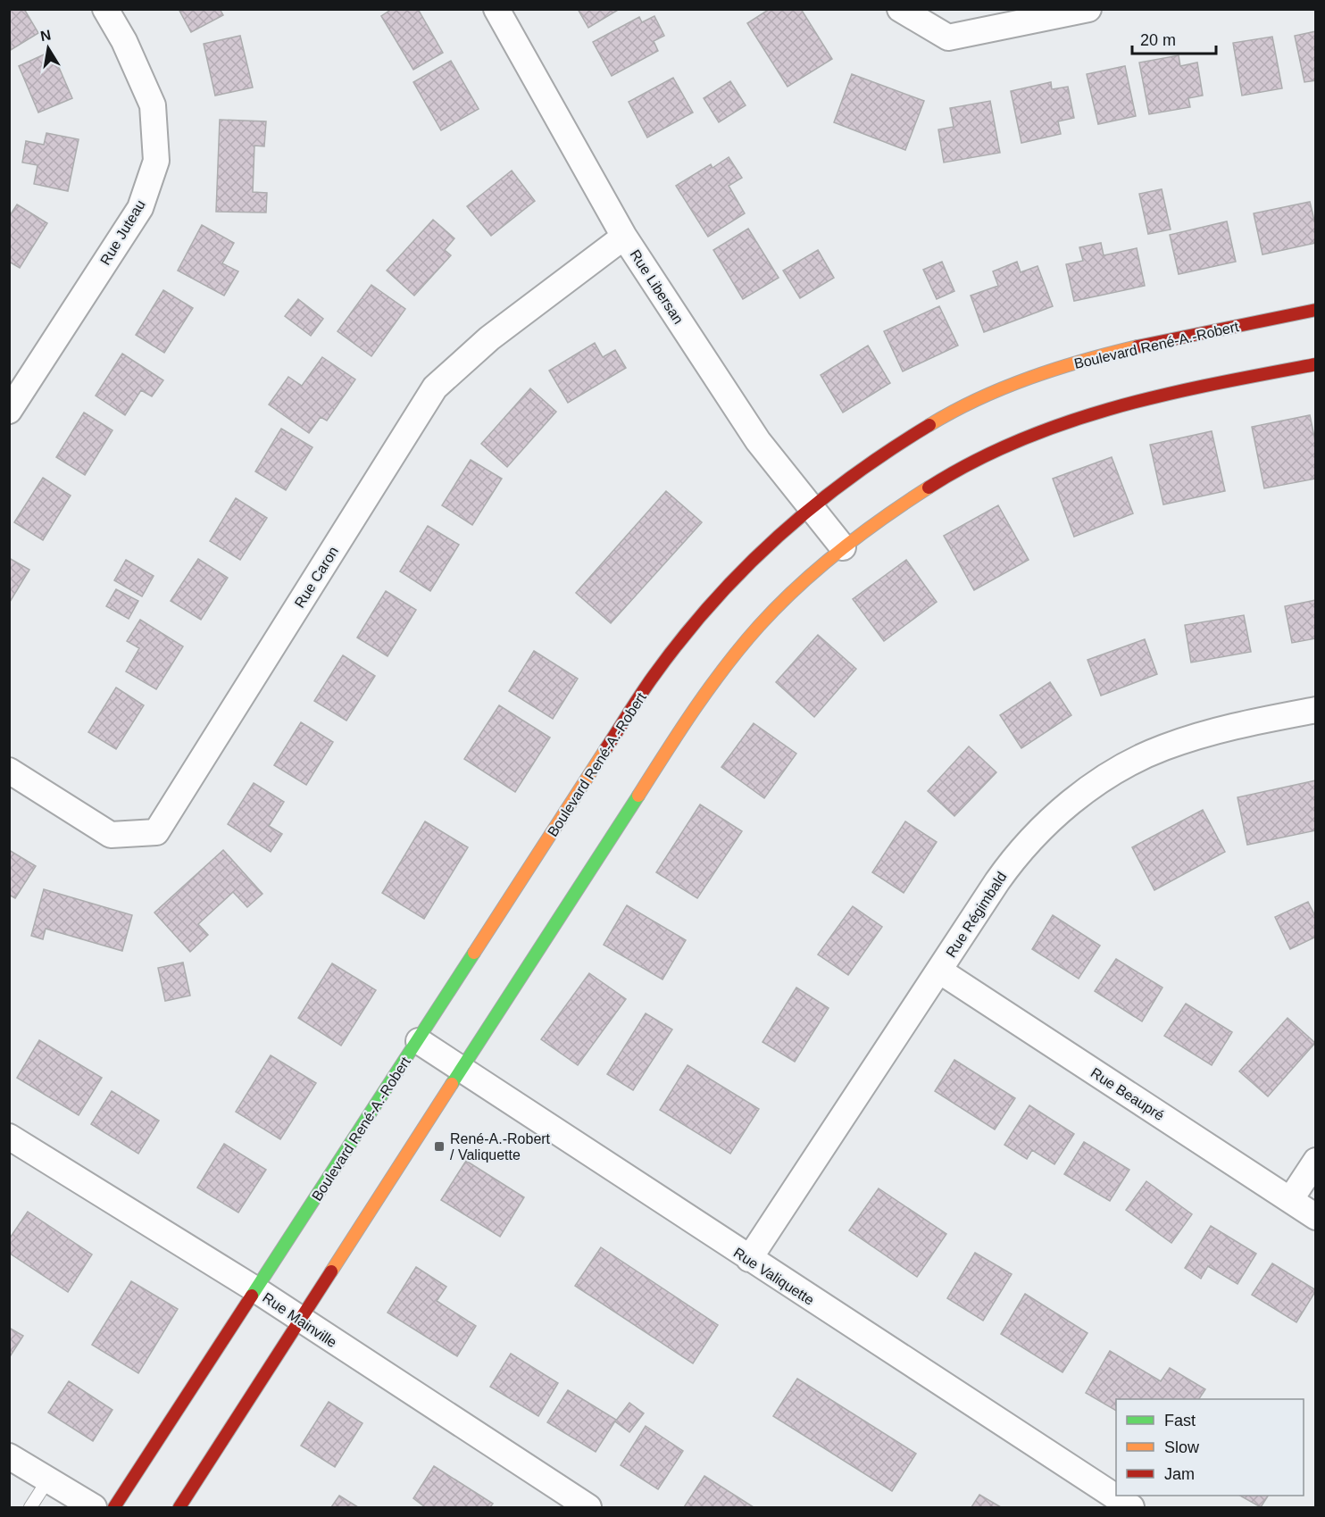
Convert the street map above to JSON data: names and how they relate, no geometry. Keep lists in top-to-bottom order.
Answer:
{
  "streets": {
    "street": [
      "Rue Juteau",
      "Rue Libersan",
      "Boulevard René-A.-Robert",
      "Rue Caron",
      "Rue Régimbald",
      "Rue Beaupré",
      "Rue Valiquette",
      "Rue Mainville"
    ]
  },
  "crossings": [
    ["Rue Libersan", "Boulevard René-A.-Robert"],
    ["Rue Libersan", "Rue Caron"],
    ["Boulevard René-A.-Robert", "Rue Valiquette"],
    ["Boulevard René-A.-Robert", "Rue Mainville"],
    ["Rue Régimbald", "Rue Beaupré"],
    ["Rue Régimbald", "Rue Valiquette"]
  ],
  "places": {
    "transit": ["René-A.-Robert / Valiquette"]
  },
  "legend": ["Fast", "Slow", "Jam"],
  "scale_bar": "20 m",
  "north": "top"
}
